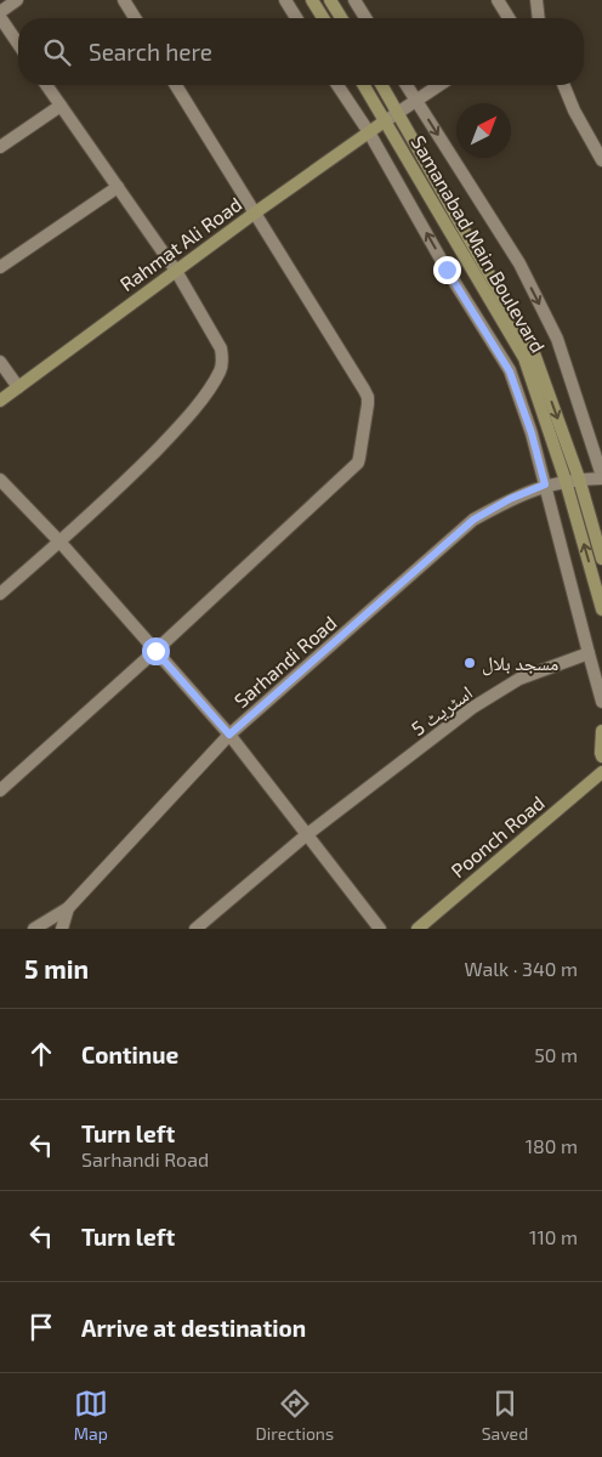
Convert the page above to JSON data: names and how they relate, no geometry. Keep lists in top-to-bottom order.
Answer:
{
  "streets": {
    "main road": ["Rahmat Ali Road", "Samanabad Main Boulevard", "Poonch Road"],
    "street": ["Sarhandi Road", "اسٹریٹ 5"]
  },
  "crossings": [
    ["Rahmat Ali Road", "Samanabad Main Boulevard"],
    ["Samanabad Main Boulevard", "Sarhandi Road"]
  ],
  "places": ["مسجد بلال"],
  "north": "top right",
  "page": {
    "search": "Search here",
    "heading": ["5 min", "Walk · 340 m"],
    "list": [
      ["Continue", "50 m"],
      ["Turn left", "Sarhandi Road", "180 m"],
      ["Turn left", "110 m"],
      "Arrive at destination"
    ],
    "nav": ["Map", "Directions", "Saved"]
  }
}
